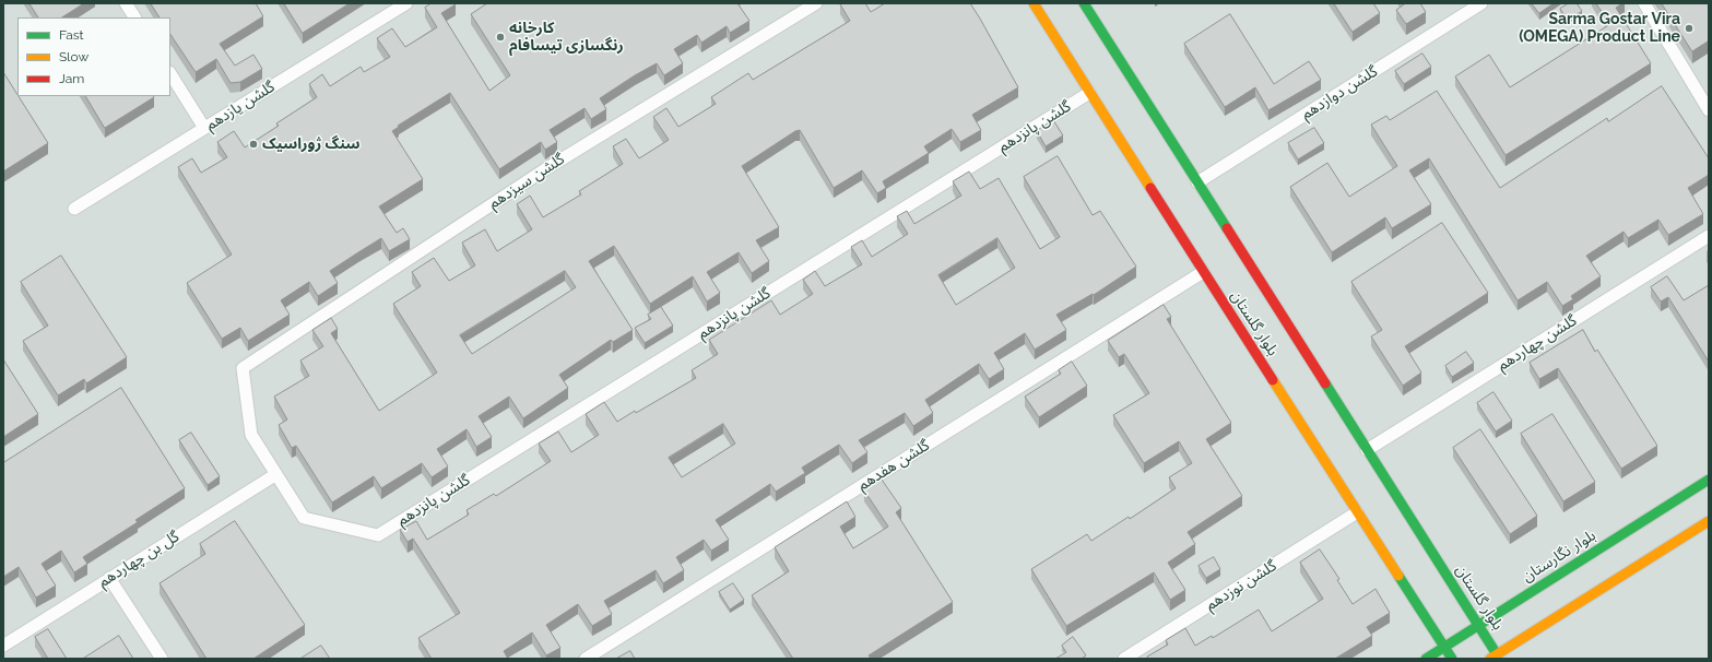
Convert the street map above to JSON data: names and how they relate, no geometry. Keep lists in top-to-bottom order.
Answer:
{
  "streets": {
    "street": [
      "گلشن دوازدهم",
      "گلشن یازدهم",
      "گلشن پانزدهم",
      "گلشن سیزدهم",
      "بلوار گلستان",
      "گلشن چهاردهم",
      "گلشن هفدهم",
      "بلوار نگارستان",
      "گل بن چهاردهم",
      "گلشن نوزدهم"
    ]
  },
  "crossings": [
    ["گلشن دوازدهم", "بلوار گلستان"],
    ["گلشن پانزدهم", "گلشن سیزدهم"],
    ["گلشن پانزدهم", "بلوار گلستان"],
    ["گلشن پانزدهم", "گل بن چهاردهم"],
    ["گلشن سیزدهم", "گل بن چهاردهم"],
    ["بلوار گلستان", "گلشن چهاردهم"],
    ["بلوار گلستان", "گلشن هفدهم"],
    ["بلوار گلستان", "بلوار نگارستان"],
    ["بلوار گلستان", "گلشن نوزدهم"]
  ],
  "places": ["Sarma Gostar Vira (OMEGA) Product Line", "کارخانه رنگسازی تیسافام", "سنگ ژوراسیک"],
  "legend": ["Fast", "Slow", "Jam"]
}
